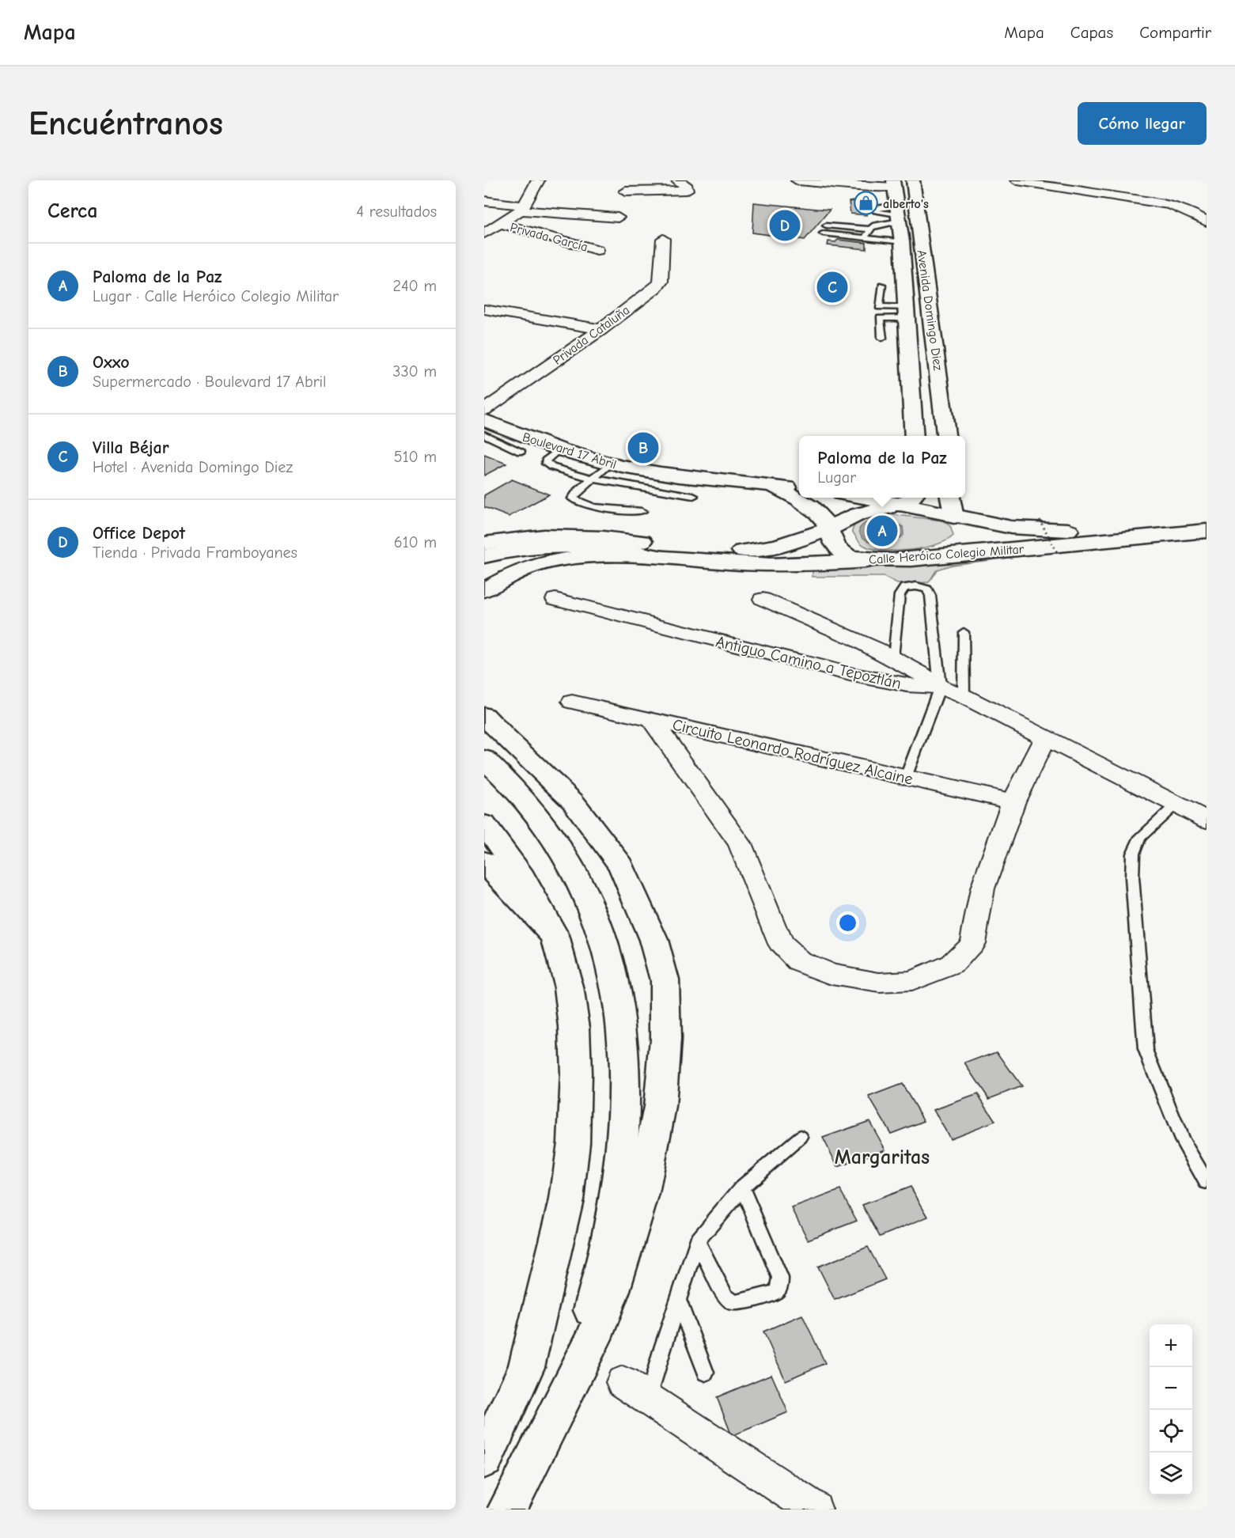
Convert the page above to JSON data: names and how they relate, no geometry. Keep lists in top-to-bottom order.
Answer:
{
  "streets": {
    "main road": ["Avenida Domingo Diez", "Boulevard 17 Abril", "Calle Heróico Colegio Militar"],
    "street": [
      "Privada García",
      "Privada Cataluña",
      "Antiguo Camino a Tepoztlán",
      "Circuito Leonardo Rodríguez Alcaine"
    ]
  },
  "crossings": [
    ["Boulevard 17 Abril", "Calle Heróico Colegio Militar"]
  ],
  "districts": ["Margaritas"],
  "places": {
    "shop": ["alberto's"]
  },
  "page": {
    "header": "Mapa",
    "nav": ["Mapa", "Capas", "Compartir"],
    "buttons": "Cómo llegar",
    "title": "Encuéntranos",
    "heading": ["Cerca", "4 resultados"],
    "pins": [
      "D",
      "C",
      "B",
      "A"
    ],
    "list": [
      {
        "mark": "A",
        "name": "Paloma de la Paz",
        "note": "Lugar · Calle Heróico Colegio Militar",
        "value": "240 m"
      },
      {
        "mark": "B",
        "name": "Oxxo",
        "note": "Supermercado · Boulevard 17 Abril",
        "value": "330 m"
      },
      {
        "mark": "C",
        "name": "Villa Béjar",
        "note": "Hotel · Avenida Domingo Diez",
        "value": "510 m"
      },
      {
        "mark": "D",
        "name": "Office Depot",
        "note": "Tienda · Privada Framboyanes",
        "value": "610 m"
      }
    ],
    "popup": ["Paloma de la Paz", "Lugar"],
    "map_buttons": ["+", "−"]
  }
}
